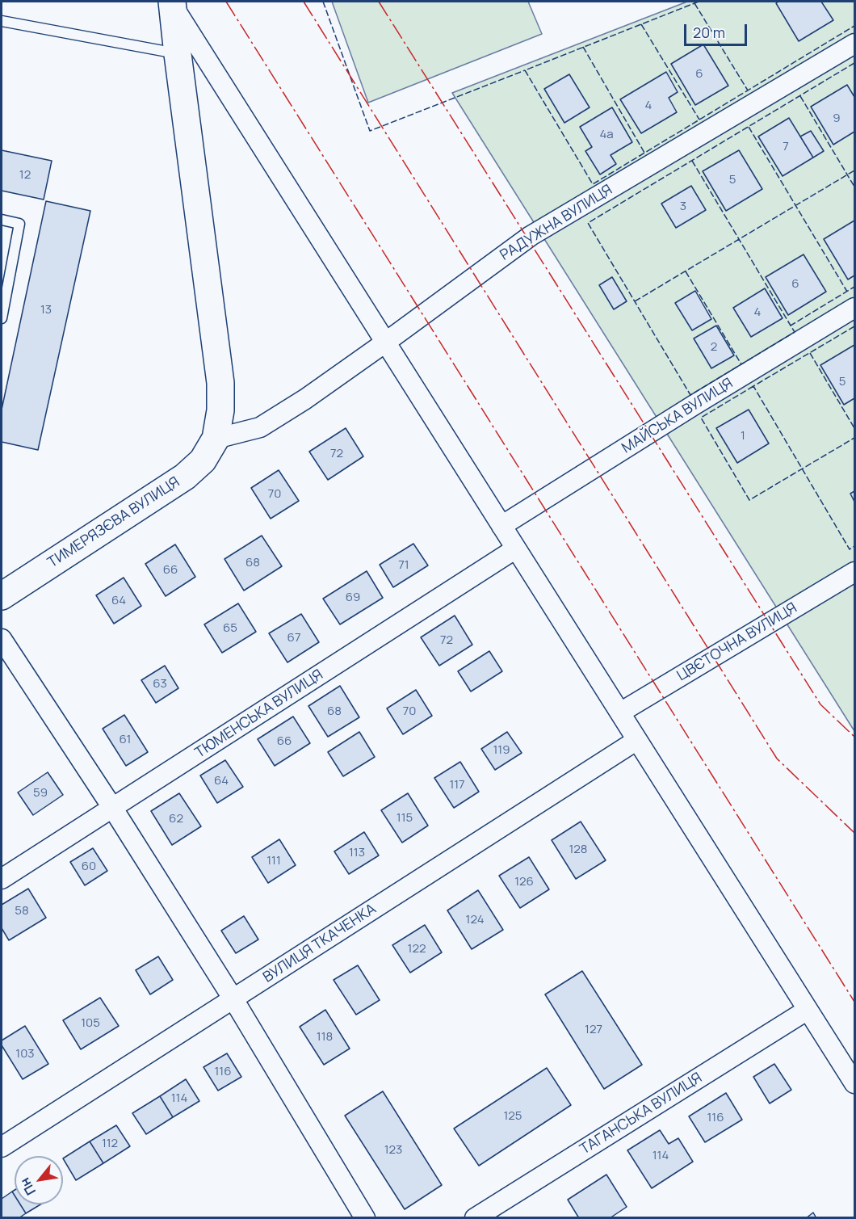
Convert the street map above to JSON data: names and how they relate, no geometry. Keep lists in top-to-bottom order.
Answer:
{
  "streets": {
    "street": [
      "РАДУЖНА ВУЛИЦЯ",
      "МАЙСЬКА ВУЛИЦЯ",
      "ТИМЕРЯЗЄВА ВУЛИЦЯ",
      "ЦВЄТОЧНА ВУЛИЦЯ",
      "ТЮМЕНСЬКА ВУЛИЦЯ",
      "ВУЛИЦЯ ТКАЧЕНКА",
      "ТАГАНСЬКА ВУЛИЦЯ"
    ]
  },
  "crossings": [
    ["РАДУЖНА ВУЛИЦЯ", "ТИМЕРЯЗЄВА ВУЛИЦЯ"]
  ],
  "house_numbers": [
    "6",
    "4",
    "9",
    "4а",
    "7",
    "12",
    "5",
    "3",
    "6",
    "13",
    "4",
    "2",
    "5",
    "1",
    "72",
    "70",
    "68",
    "71",
    "66",
    "69",
    "64",
    "65",
    "67",
    "72",
    "63",
    "68",
    "70",
    "61",
    "66",
    "119",
    "64",
    "117",
    "59",
    "115",
    "62",
    "128",
    "113",
    "111",
    "60",
    "126",
    "58",
    "124",
    "122",
    "105",
    "127",
    "118",
    "103",
    "116",
    "114",
    "125",
    "116",
    "112",
    "123",
    "114"
  ],
  "scale_bar": "20 m",
  "north": "bottom left"
}
